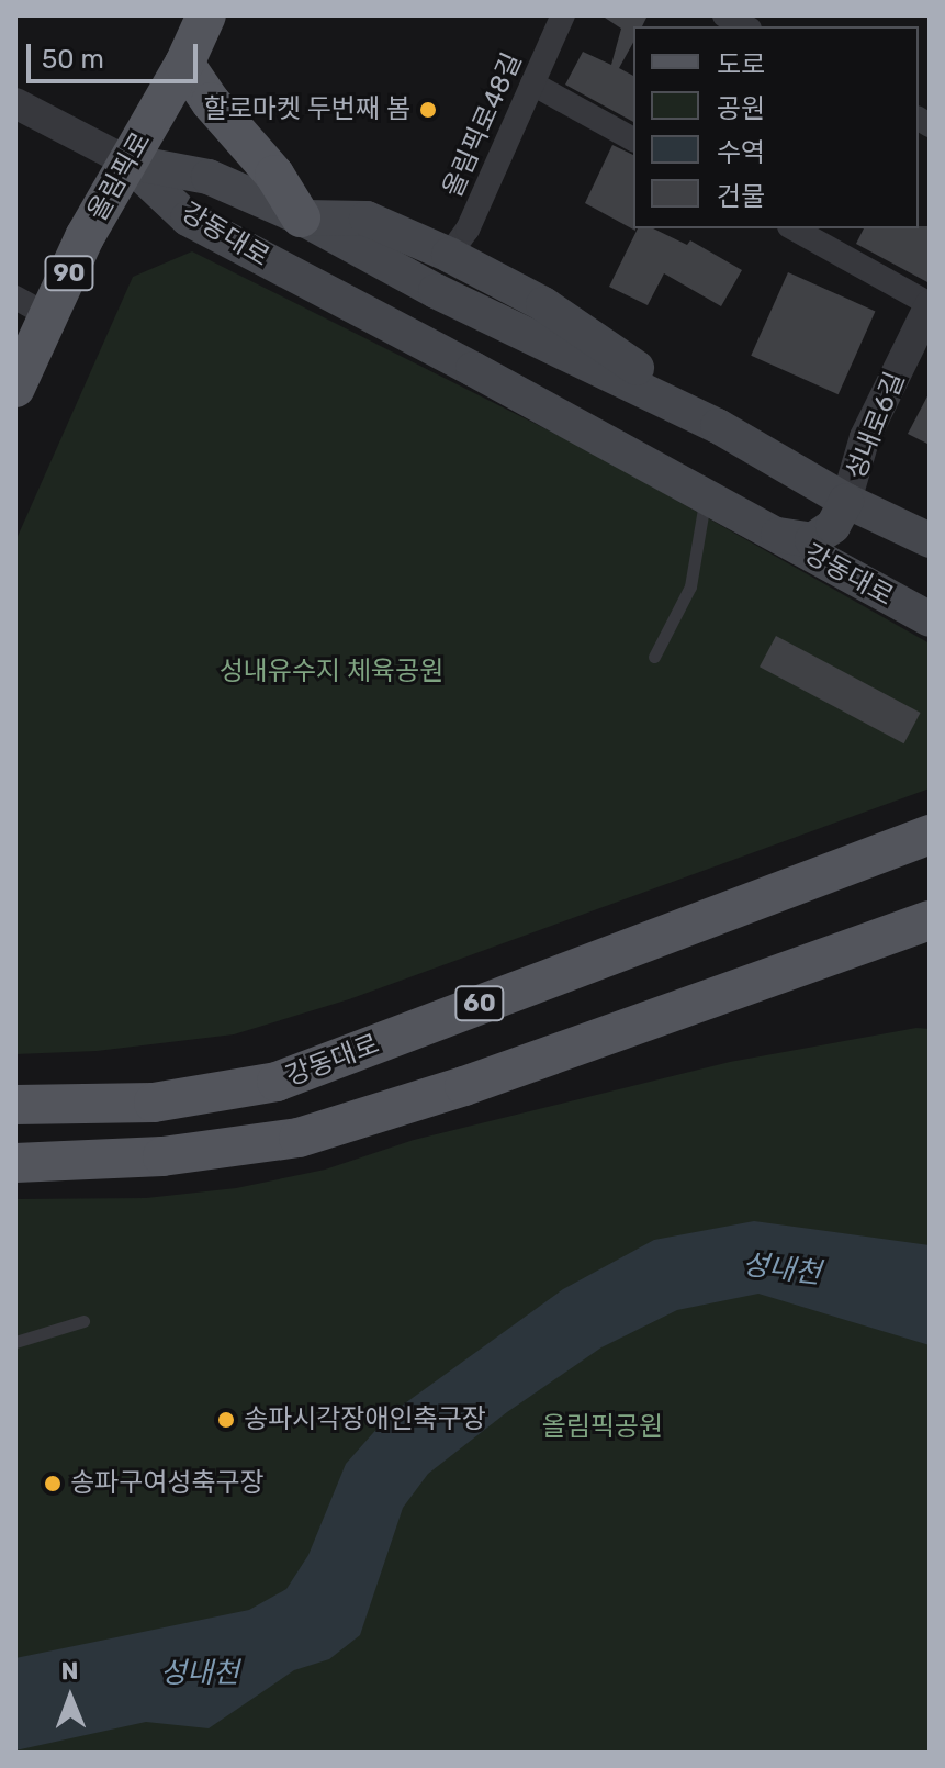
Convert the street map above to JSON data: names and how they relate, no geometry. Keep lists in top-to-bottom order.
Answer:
{
  "streets": {
    "main road": [
      "올림픽로",
      "강동대로",
      "90",
      "60"
    ],
    "street": ["올림픽로48길", "성내로6길"]
  },
  "crossings": [
    ["올림픽로", "강동대로"],
    ["강동대로", "성내로6길"]
  ],
  "water": ["성내천"],
  "parks": ["성내유수지 체육공원", "올림픽공원"],
  "places": ["할로마켓 두번째 봄", "송파시각장애인축구장", "송파구여성축구장"],
  "legend": [
    "도로",
    "공원",
    "수역",
    "건물"
  ],
  "scale_bar": "50 m",
  "north": "top"
}
